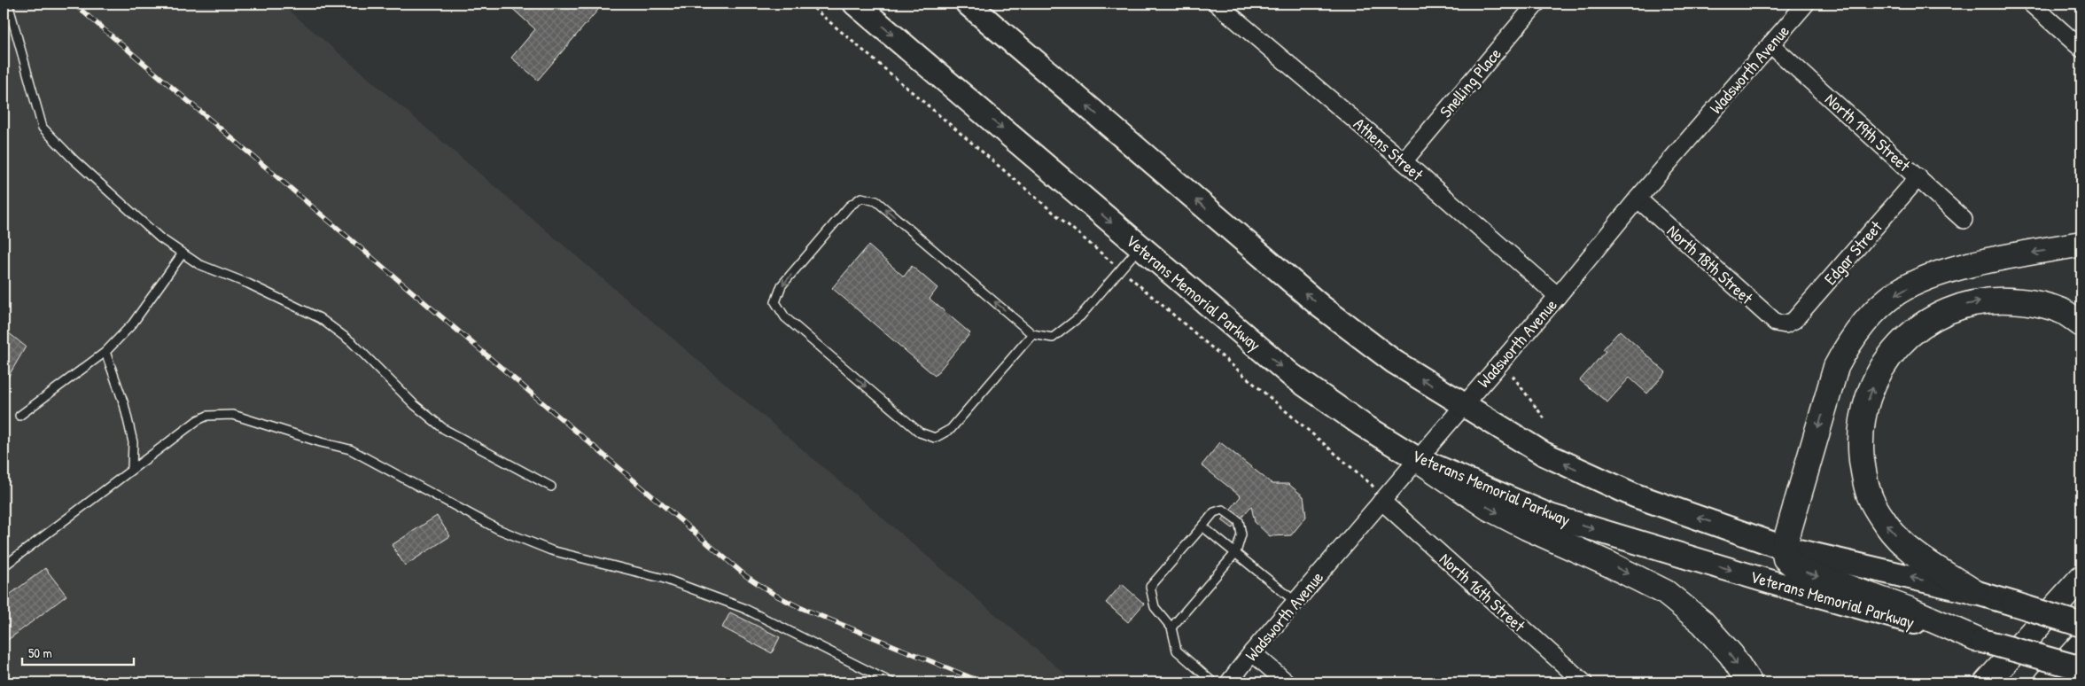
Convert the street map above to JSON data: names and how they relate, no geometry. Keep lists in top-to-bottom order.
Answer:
{
  "streets": {
    "street": [
      "Wadsworth Avenue",
      "Snelling Place",
      "North 19th Street",
      "Athens Street",
      "Edgar Street",
      "North 18th Street",
      "Veterans Memorial Parkway",
      "North 16th Street"
    ]
  },
  "crossings": [
    ["Wadsworth Avenue", "North 19th Street"],
    ["Wadsworth Avenue", "Athens Street"],
    ["Wadsworth Avenue", "North 18th Street"],
    ["Wadsworth Avenue", "Veterans Memorial Parkway"],
    ["Wadsworth Avenue", "North 16th Street"],
    ["Snelling Place", "Athens Street"],
    ["North 19th Street", "Edgar Street"],
    ["Edgar Street", "North 18th Street"]
  ],
  "scale_bar": "50 m"
}
